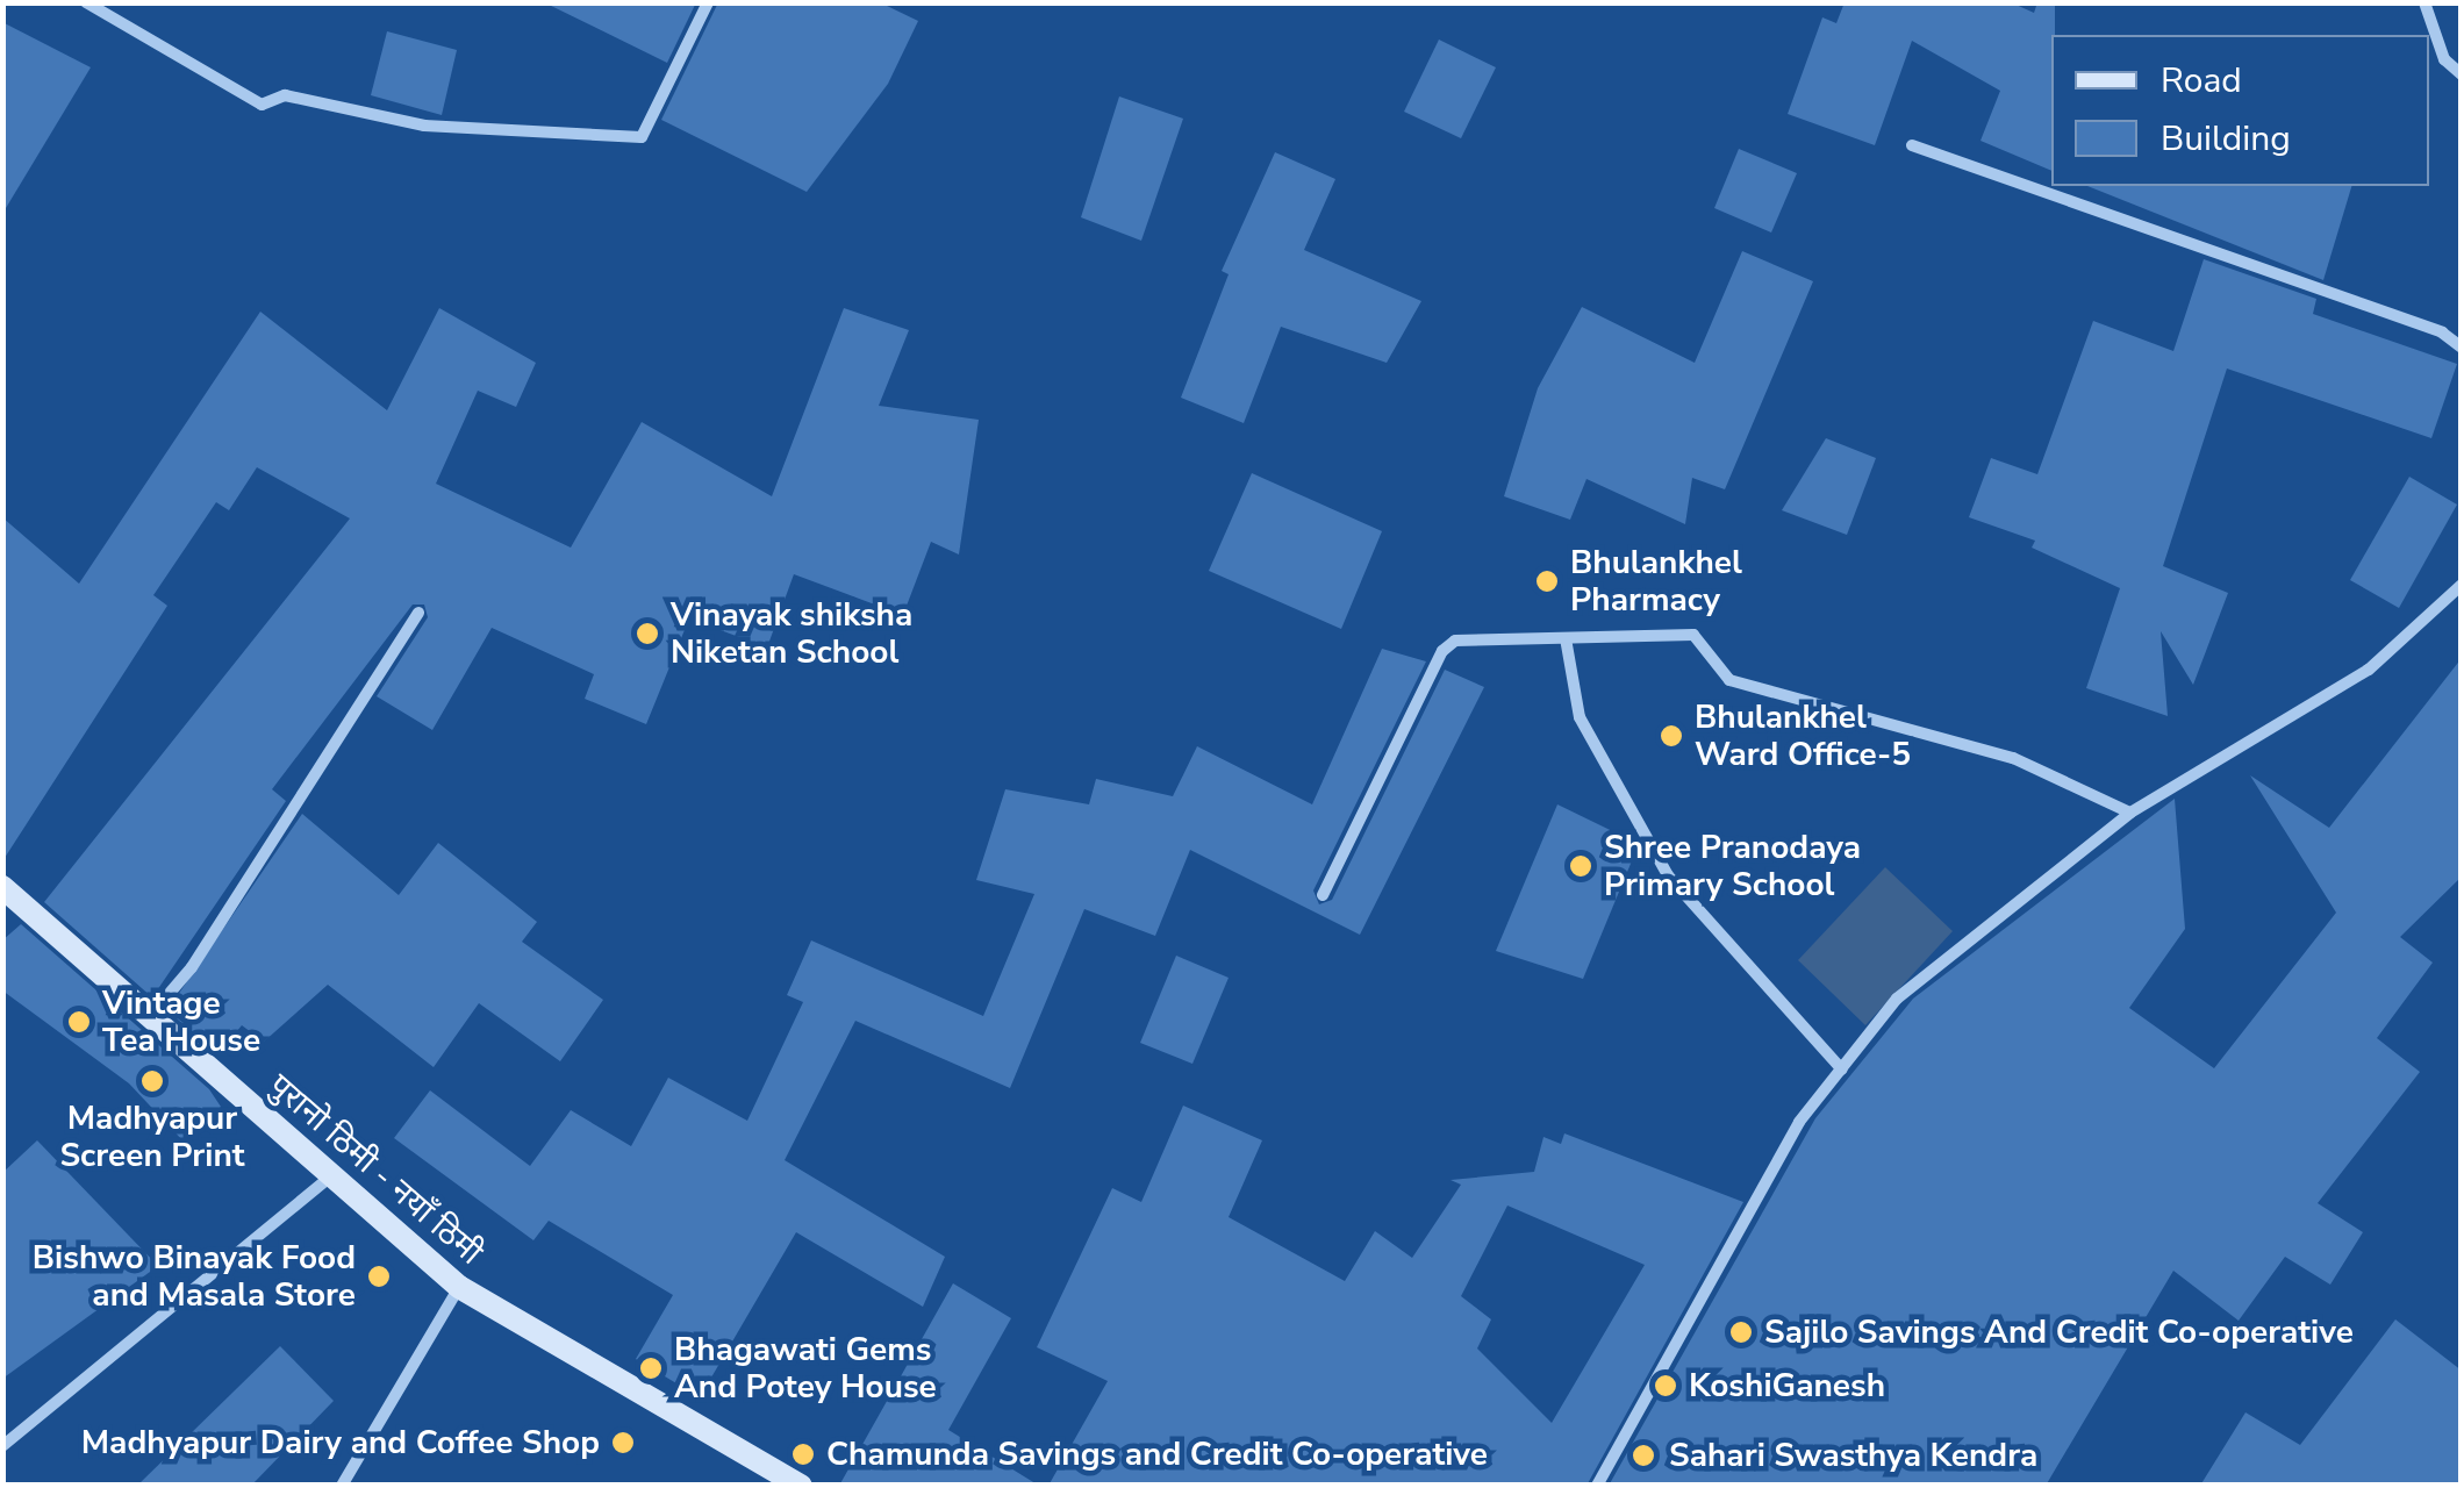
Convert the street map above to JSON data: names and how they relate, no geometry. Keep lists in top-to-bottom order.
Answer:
{
  "streets": {
    "main road": ["पुरानो ठिमी - नयाँ ठिमी"]
  },
  "places": [
    "Bhulankhel Pharmacy",
    "Vinayak shiksha Niketan School",
    "Bhulankhel Ward Office-5",
    "Shree Pranodaya Primary School",
    "Vintage Tea House",
    "Madhyapur Screen Print",
    "Bishwo Binayak Food and Masala Store",
    "Sajilo Savings And Credit Co-operative",
    "Bhagawati Gems And Potey House",
    "KoshiGanesh",
    "Madhyapur Dairy and Coffee Shop",
    "Chamunda Savings and Credit Co-operative",
    "Sahari Swasthya Kendra"
  ],
  "legend": ["Road", "Building"]
}
